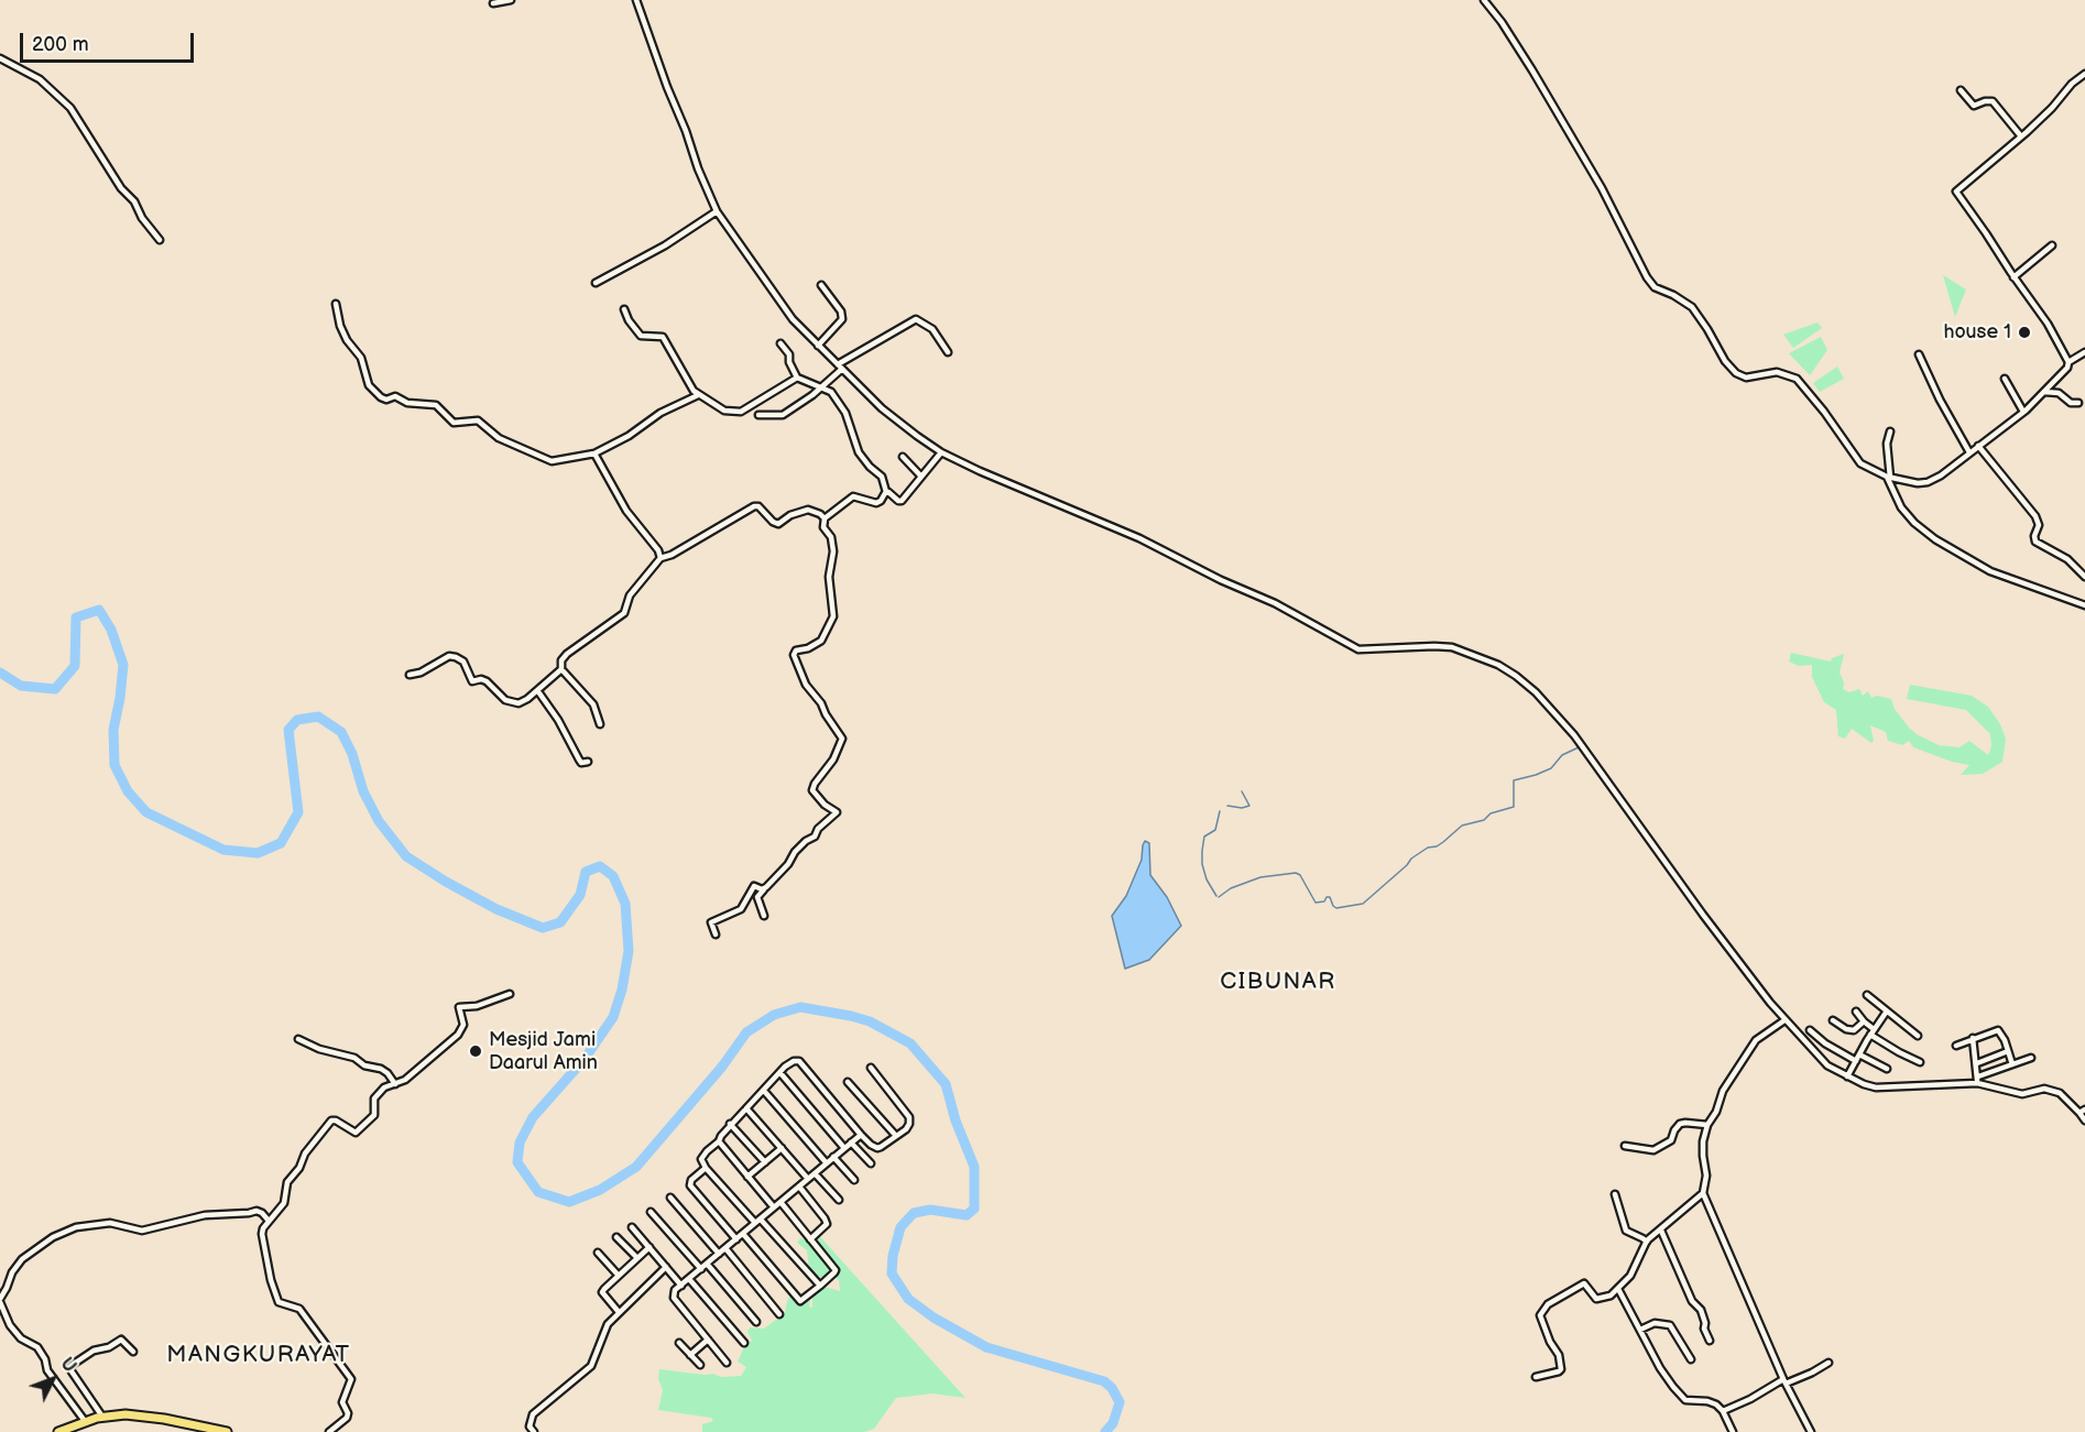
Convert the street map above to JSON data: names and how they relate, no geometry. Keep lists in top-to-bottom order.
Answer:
{
  "districts": ["CIBUNAR", "MANGKURAYAT"],
  "places": ["house 1", "Mesjid Jami Daarul Amin"],
  "scale_bar": "200 m",
  "north": "top right"
}
